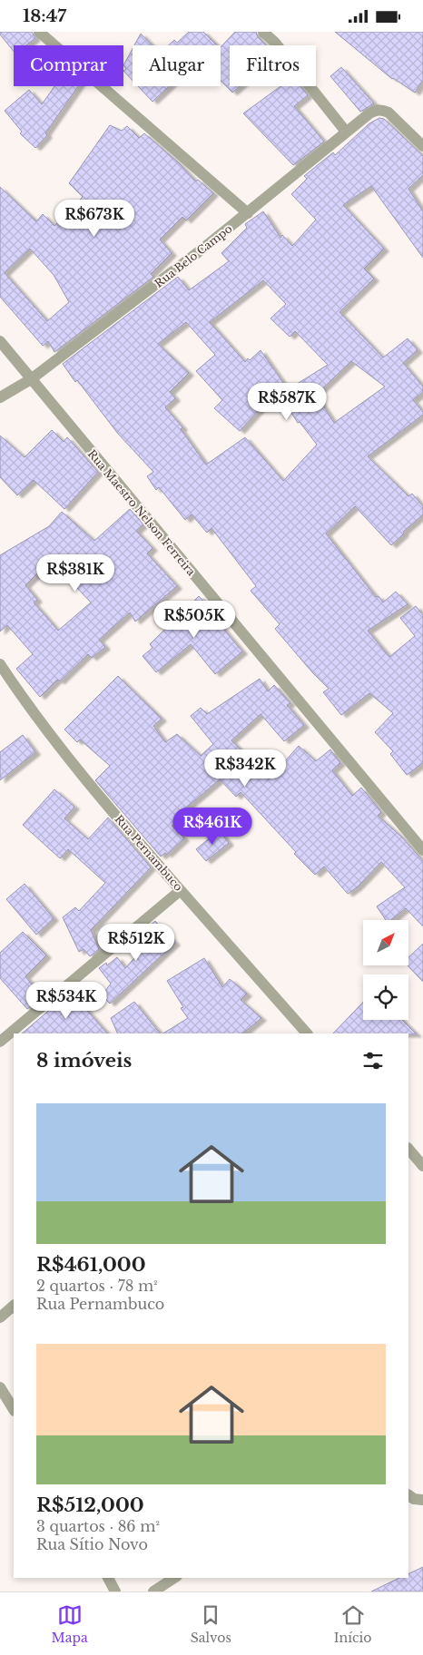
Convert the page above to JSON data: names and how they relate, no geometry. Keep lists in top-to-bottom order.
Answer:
{
  "streets": {
    "street": ["Rua Belo Campo", "Rua Maestro Nelson Ferreira", "Rua Pernambuco"]
  },
  "crossings": [
    ["Rua Belo Campo", "Rua Maestro Nelson Ferreira"]
  ],
  "north": "top right",
  "page": {
    "status": "18:47",
    "chip": ["Comprar", "Alugar", "Filtros"],
    "price": [
      "R$673K",
      "R$587K",
      "R$381K",
      "R$505K",
      "R$342K",
      "R$461K",
      "R$512K",
      "R$534K"
    ],
    "heading": "8 imóveis",
    "list": [
      {
        "name": "R$461,000",
        "note": "2 quartos · 78 m² · Rua Pernambuco"
      },
      {
        "name": "R$512,000",
        "note": "3 quartos · 86 m² · Rua Sítio Novo"
      }
    ],
    "tabs": ["Mapa", "Salvos", "Início"]
  }
}
